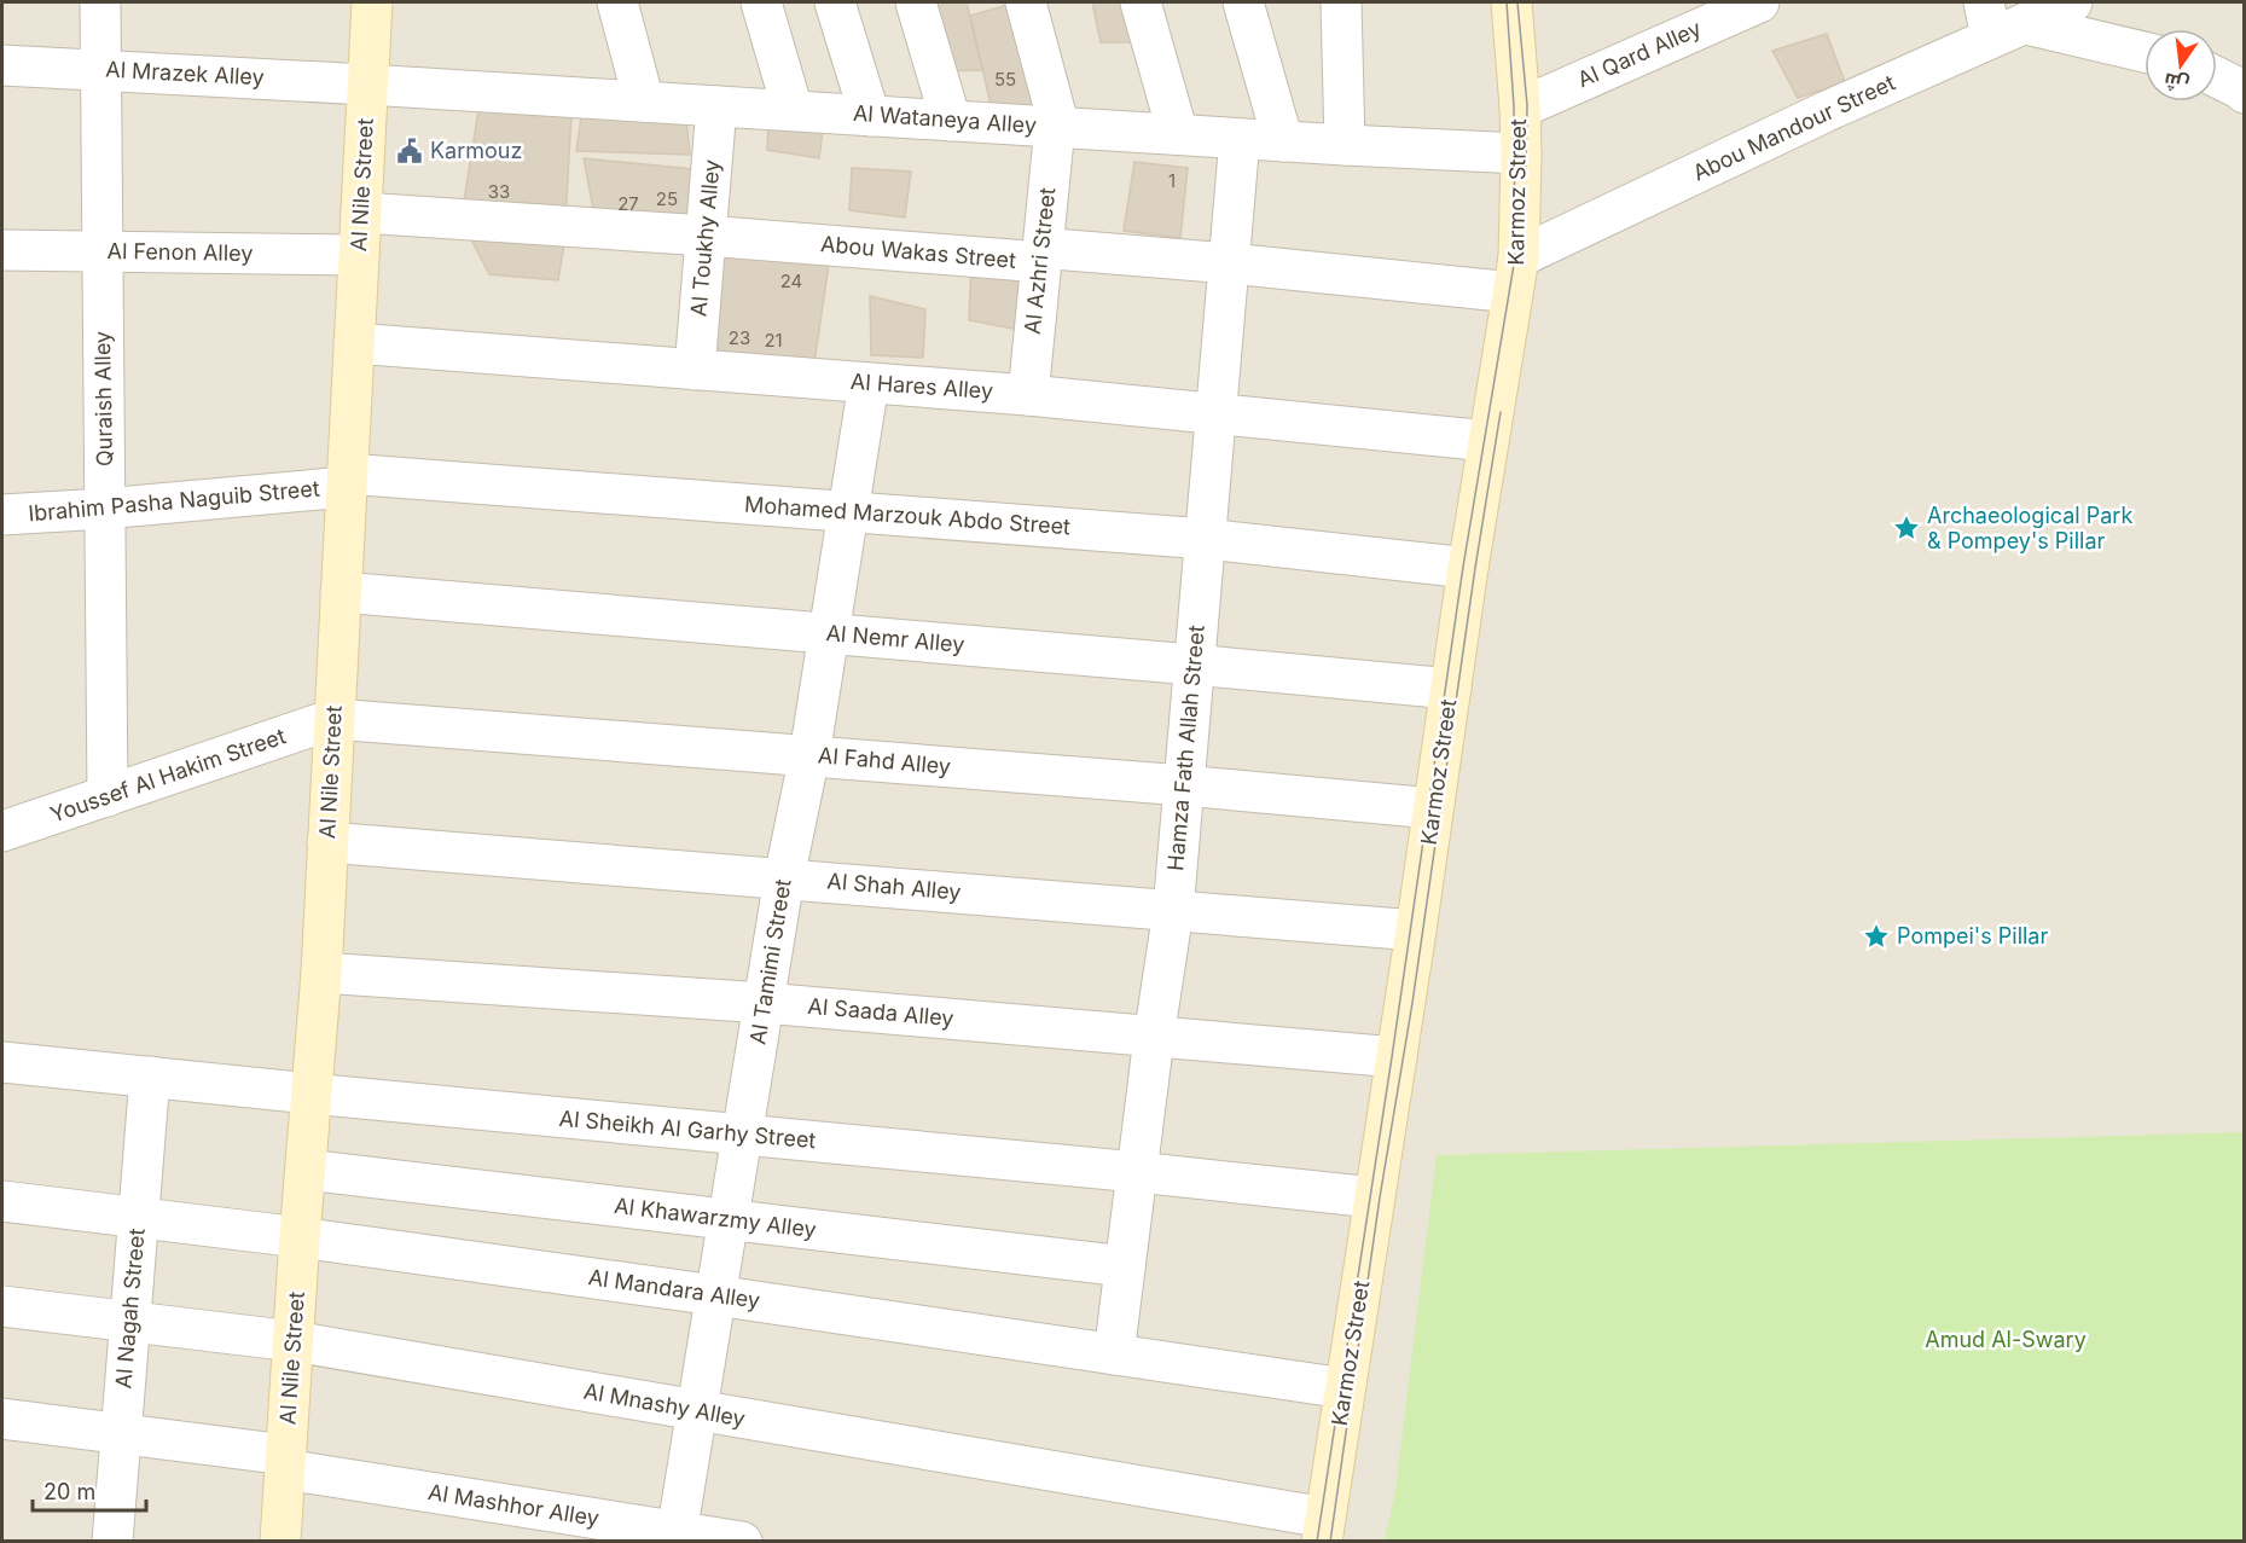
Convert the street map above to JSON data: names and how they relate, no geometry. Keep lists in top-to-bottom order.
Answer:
{
  "streets": {
    "street": [
      "Al Qard Alley",
      "Al Mrazek Alley",
      "Al Wataneya Alley",
      "Abou Mandour Street",
      "Al Nile Street",
      "Karmoz Street",
      "Al Toukhy Alley",
      "Al Fenon Alley",
      "Abou Wakas Street",
      "Al Azhri Street",
      "Al Hares Alley",
      "Quraish Alley",
      "Ibrahim Pasha Naguib Street",
      "Mohamed Marzouk Abdo Street",
      "Al Nemr Alley",
      "Hamza Fath Allah Street",
      "Al Fahd Alley",
      "Youssef Al Hakim Street",
      "Al Shah Alley",
      "Al Tamimi Street",
      "Al Saada Alley",
      "Al Sheikh Al Garhy Street",
      "Al Khawarzmy Alley",
      "Al Mandara Alley",
      "Al Nagah Street",
      "Al Mnashy Alley",
      "Al Mashhor Alley"
    ]
  },
  "crossings": [
    ["Al Qard Alley", "Karmoz Street"],
    ["Al Mrazek Alley", "Al Wataneya Alley"],
    ["Al Mrazek Alley", "Al Nile Street"],
    ["Al Mrazek Alley", "Quraish Alley"],
    ["Al Wataneya Alley", "Al Nile Street"],
    ["Al Wataneya Alley", "Karmoz Street"],
    ["Al Wataneya Alley", "Al Toukhy Alley"],
    ["Al Wataneya Alley", "Al Azhri Street"],
    ["Al Wataneya Alley", "Hamza Fath Allah Street"],
    ["Abou Mandour Street", "Karmoz Street"],
    ["Abou Mandour Street", "Abou Wakas Street"],
    ["Al Nile Street", "Al Fenon Alley"],
    ["Al Nile Street", "Abou Wakas Street"],
    ["Al Nile Street", "Al Hares Alley"],
    ["Al Nile Street", "Ibrahim Pasha Naguib Street"],
    ["Al Nile Street", "Mohamed Marzouk Abdo Street"],
    ["Al Nile Street", "Al Nemr Alley"],
    ["Al Nile Street", "Al Fahd Alley"],
    ["Al Nile Street", "Youssef Al Hakim Street"],
    ["Al Nile Street", "Al Shah Alley"],
    ["Al Nile Street", "Al Saada Alley"],
    ["Al Nile Street", "Al Sheikh Al Garhy Street"],
    ["Al Nile Street", "Al Khawarzmy Alley"],
    ["Al Nile Street", "Al Mandara Alley"],
    ["Al Nile Street", "Al Mnashy Alley"],
    ["Al Nile Street", "Al Mashhor Alley"],
    ["Karmoz Street", "Abou Wakas Street"],
    ["Karmoz Street", "Al Hares Alley"],
    ["Karmoz Street", "Mohamed Marzouk Abdo Street"],
    ["Karmoz Street", "Al Nemr Alley"],
    ["Karmoz Street", "Al Fahd Alley"],
    ["Karmoz Street", "Al Shah Alley"],
    ["Karmoz Street", "Al Saada Alley"],
    ["Karmoz Street", "Al Sheikh Al Garhy Street"],
    ["Karmoz Street", "Al Mandara Alley"],
    ["Karmoz Street", "Al Mnashy Alley"],
    ["Al Toukhy Alley", "Abou Wakas Street"],
    ["Al Toukhy Alley", "Al Hares Alley"],
    ["Al Fenon Alley", "Quraish Alley"],
    ["Abou Wakas Street", "Al Azhri Street"],
    ["Abou Wakas Street", "Hamza Fath Allah Street"],
    ["Al Azhri Street", "Al Hares Alley"],
    ["Al Hares Alley", "Hamza Fath Allah Street"],
    ["Al Hares Alley", "Al Tamimi Street"],
    ["Quraish Alley", "Ibrahim Pasha Naguib Street"],
    ["Quraish Alley", "Youssef Al Hakim Street"],
    ["Ibrahim Pasha Naguib Street", "Mohamed Marzouk Abdo Street"],
    ["Mohamed Marzouk Abdo Street", "Hamza Fath Allah Street"],
    ["Mohamed Marzouk Abdo Street", "Al Tamimi Street"],
    ["Al Nemr Alley", "Hamza Fath Allah Street"],
    ["Al Nemr Alley", "Al Tamimi Street"],
    ["Hamza Fath Allah Street", "Al Fahd Alley"],
    ["Hamza Fath Allah Street", "Al Shah Alley"],
    ["Hamza Fath Allah Street", "Al Saada Alley"],
    ["Hamza Fath Allah Street", "Al Sheikh Al Garhy Street"],
    ["Hamza Fath Allah Street", "Al Khawarzmy Alley"],
    ["Hamza Fath Allah Street", "Al Mandara Alley"],
    ["Al Fahd Alley", "Youssef Al Hakim Street"],
    ["Al Fahd Alley", "Al Tamimi Street"],
    ["Al Shah Alley", "Al Tamimi Street"],
    ["Al Tamimi Street", "Al Saada Alley"],
    ["Al Tamimi Street", "Al Sheikh Al Garhy Street"],
    ["Al Tamimi Street", "Al Khawarzmy Alley"],
    ["Al Tamimi Street", "Al Mandara Alley"],
    ["Al Tamimi Street", "Al Mnashy Alley"],
    ["Al Tamimi Street", "Al Mashhor Alley"],
    ["Al Sheikh Al Garhy Street", "Al Nagah Street"],
    ["Al Mandara Alley", "Al Nagah Street"],
    ["Al Nagah Street", "Al Mnashy Alley"],
    ["Al Nagah Street", "Al Mashhor Alley"]
  ],
  "parks": ["Amud Al-Swary"],
  "places": {
    "public building": ["Karmouz"],
    "place": ["Archaeological Park & Pompey's Pillar", "Pompei's Pillar"]
  },
  "house_numbers": [
    "55",
    "1",
    "33",
    "25",
    "27",
    "24",
    "23",
    "21"
  ],
  "scale_bar": "20 m",
  "north": "bottom"
}
